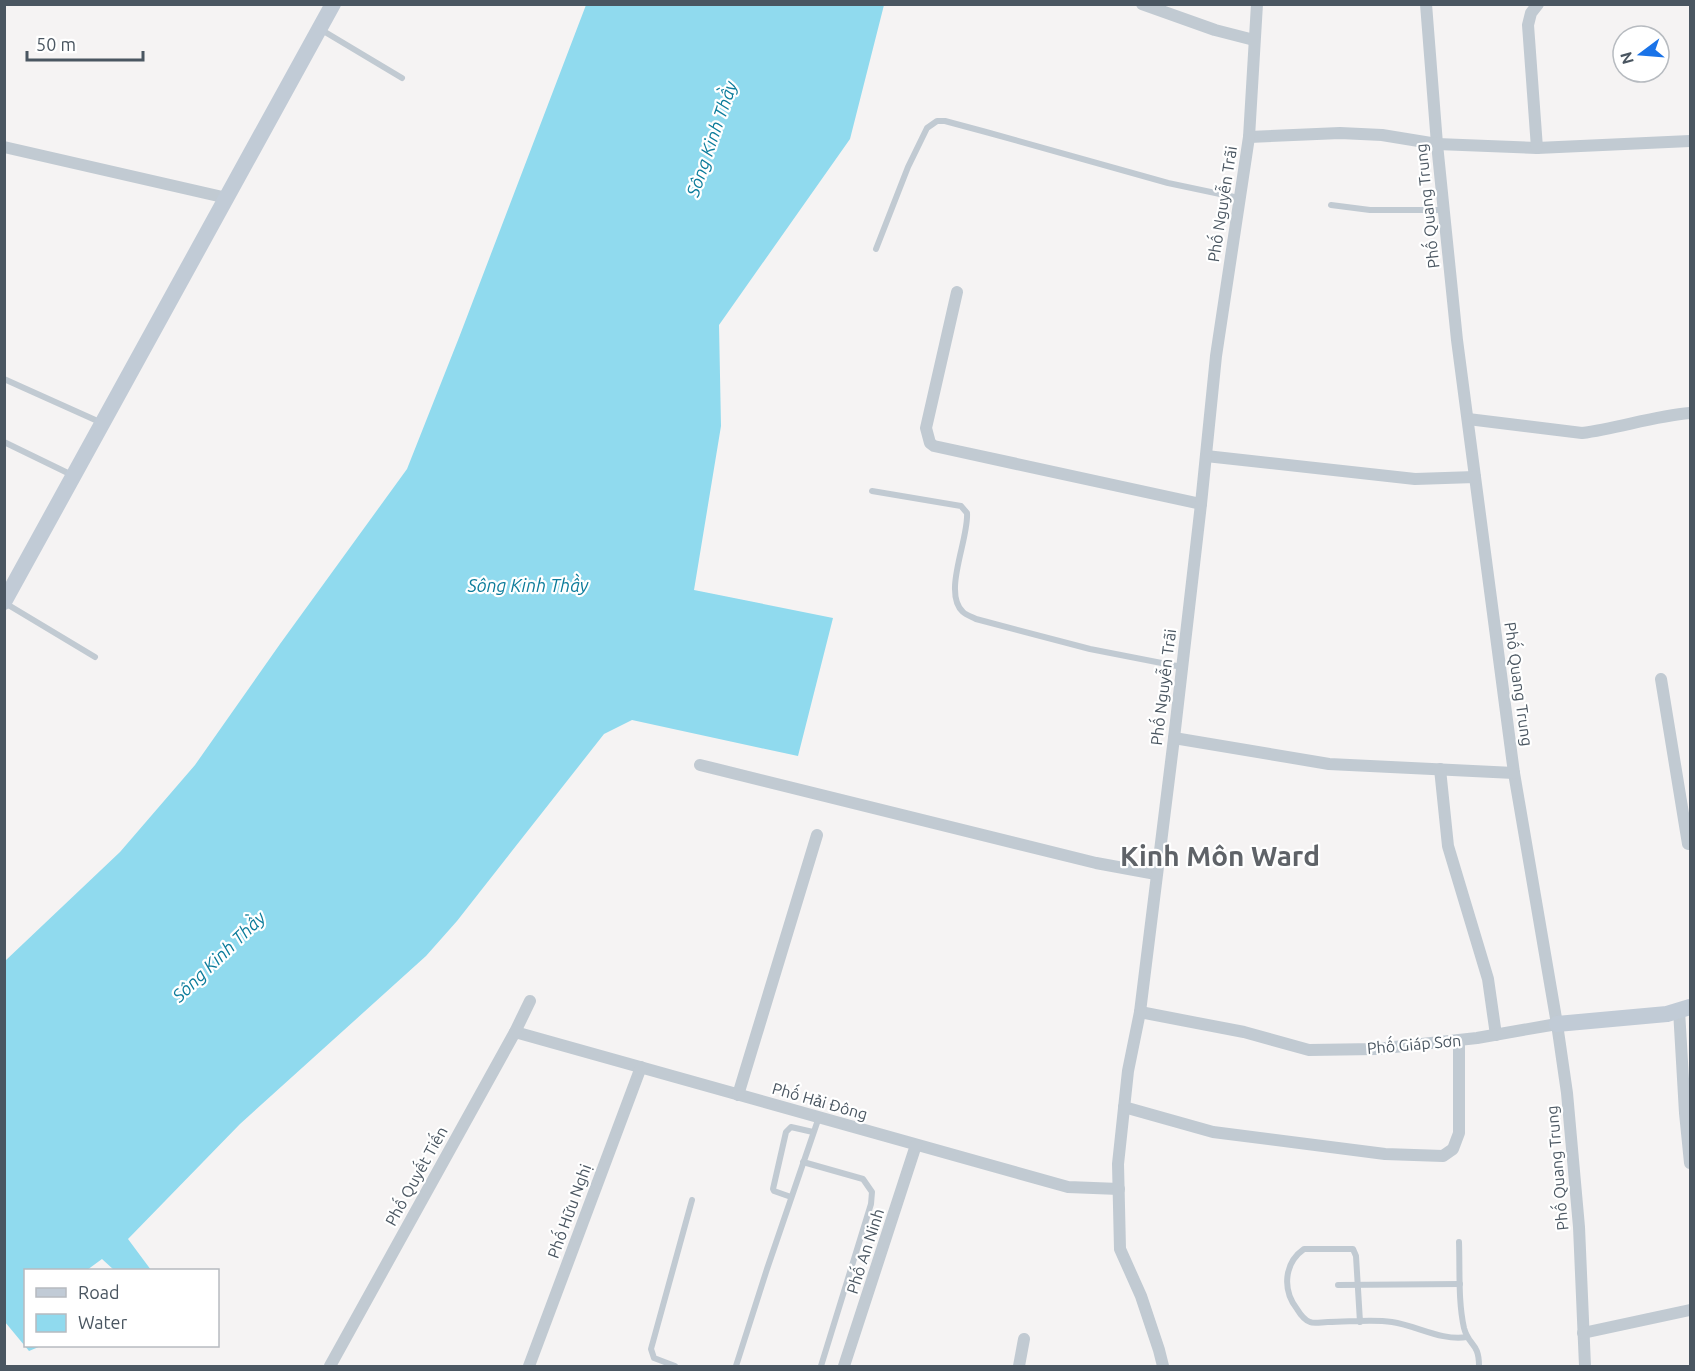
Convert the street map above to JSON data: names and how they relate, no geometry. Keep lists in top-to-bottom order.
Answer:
{
  "streets": {
    "street": [
      "Phố Nguyễn Trãi",
      "Phố Quang Trung",
      "Phố Giáp Sơn",
      "Phố Hải Đông",
      "Phố Quyết Tiến",
      "Phố Hữu Nghị",
      "Phố An Ninh"
    ]
  },
  "crossings": [
    ["Phố Nguyễn Trãi", "Phố Giáp Sơn"],
    ["Phố Nguyễn Trãi", "Phố Hải Đông"],
    ["Phố Quang Trung", "Phố Giáp Sơn"],
    ["Phố Hải Đông", "Phố Quyết Tiến"],
    ["Phố Hải Đông", "Phố Hữu Nghị"],
    ["Phố Hải Đông", "Phố An Ninh"]
  ],
  "districts": ["Kinh Môn Ward"],
  "water": ["Sông Kinh Thầy"],
  "legend": ["Road", "Water"],
  "scale_bar": "50 m",
  "north": "left"
}
